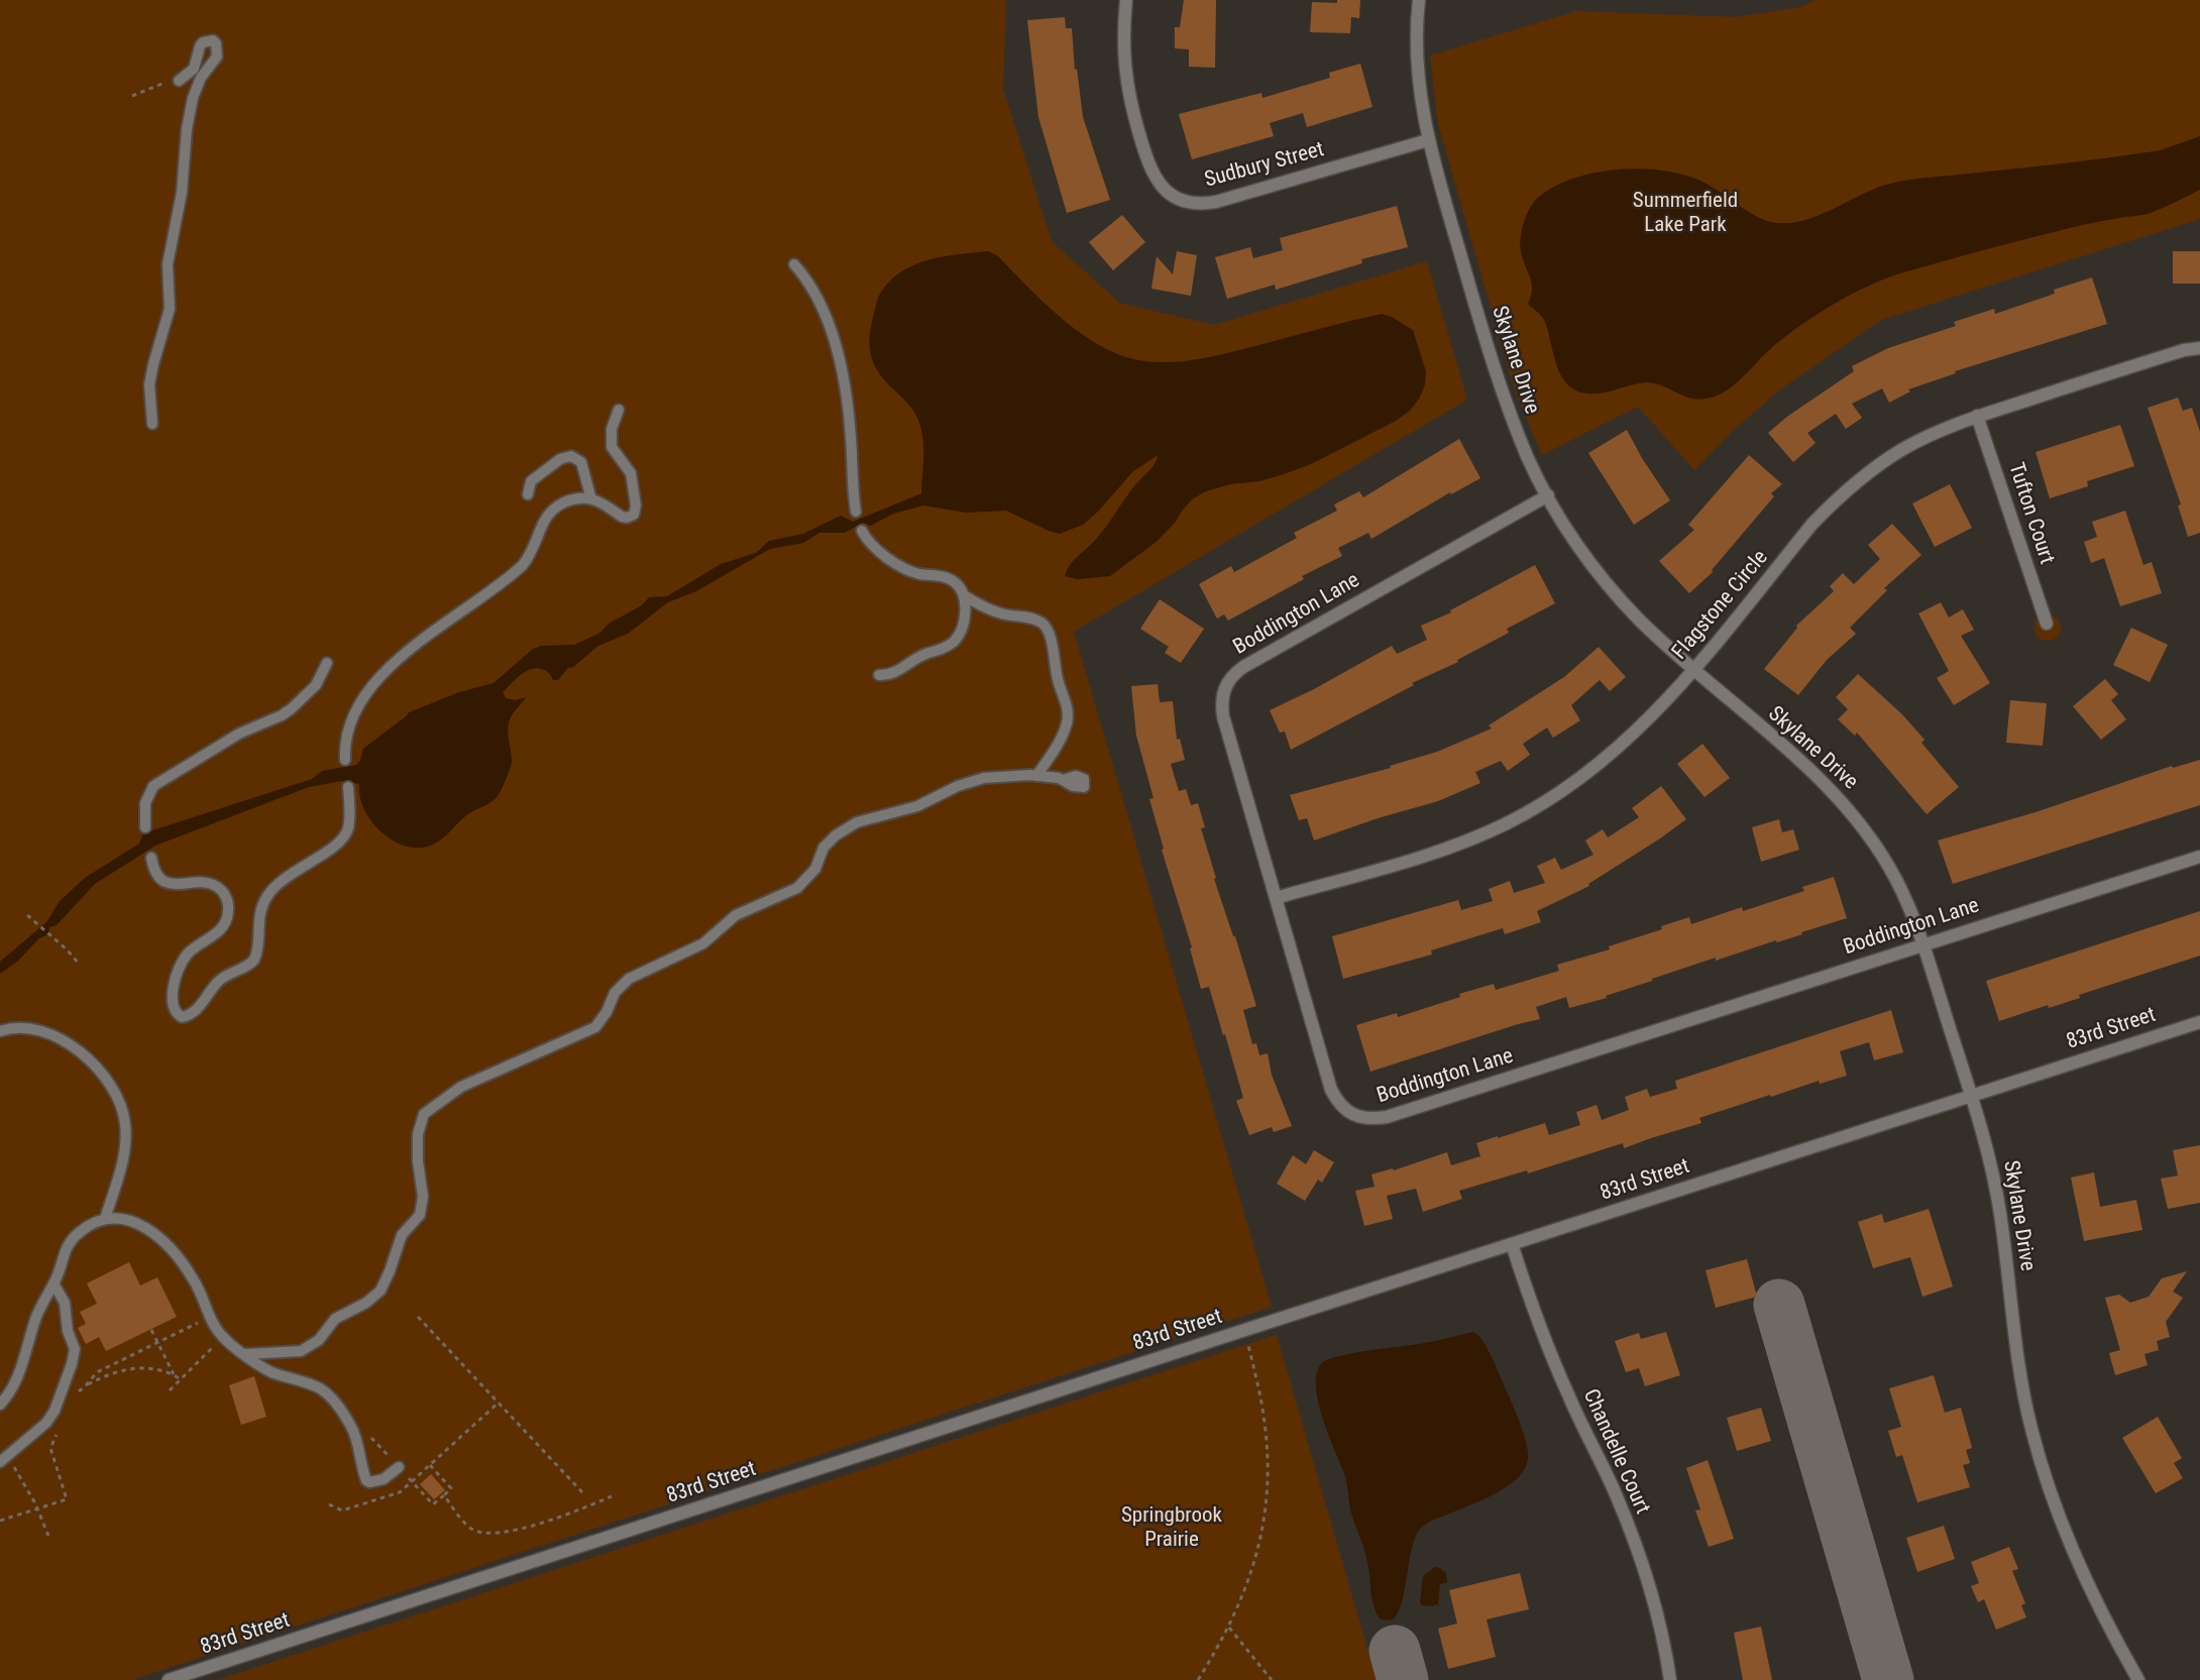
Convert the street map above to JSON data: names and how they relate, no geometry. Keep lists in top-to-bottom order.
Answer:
{
  "streets": {
    "street": [
      "Sudbury Street",
      "Skylane Drive",
      "Tufton Court",
      "Flagstone Circle",
      "Boddington Lane",
      "83rd Street",
      "Chandelle Court"
    ]
  },
  "crossings": [
    ["Sudbury Street", "Skylane Drive"],
    ["Skylane Drive", "Flagstone Circle"],
    ["Skylane Drive", "Boddington Lane"],
    ["Skylane Drive", "83rd Street"],
    ["Tufton Court", "Flagstone Circle"],
    ["Flagstone Circle", "Boddington Lane"],
    ["83rd Street", "Chandelle Court"]
  ],
  "parks": ["Summerfield Lake Park", "Springbrook Prairie"]
}
